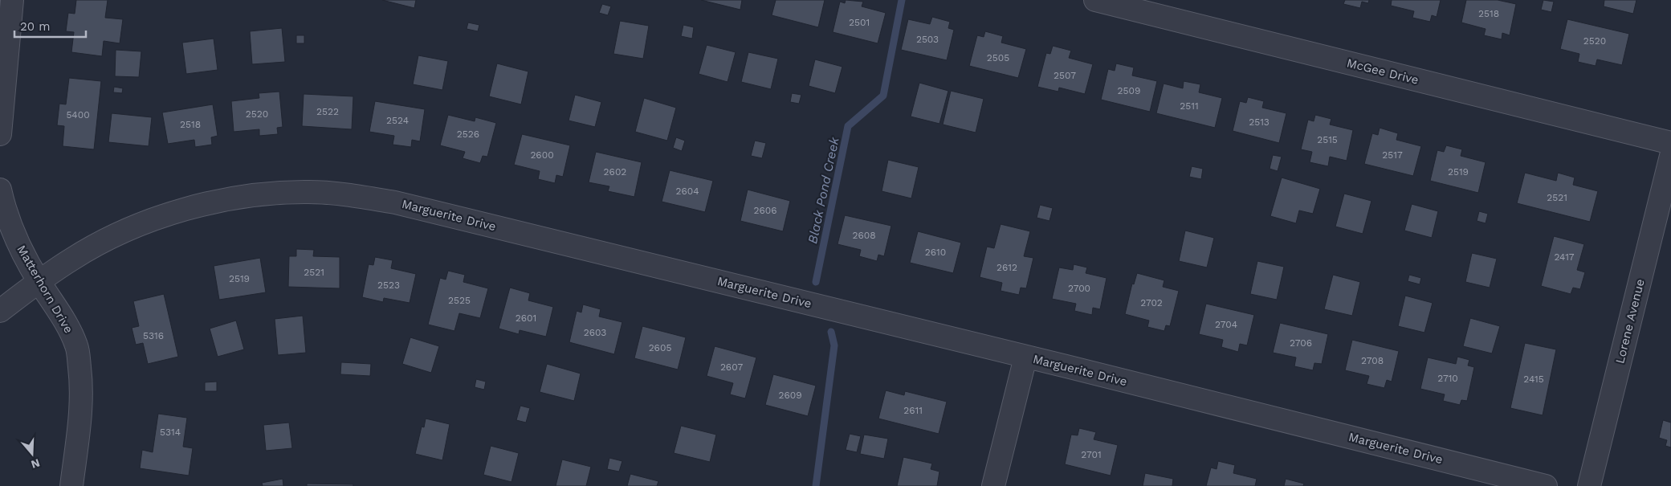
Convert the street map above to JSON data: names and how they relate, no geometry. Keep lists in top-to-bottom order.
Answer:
{
  "streets": {
    "street": [
      "McGee Drive",
      "Marguerite Drive",
      "Matterhorn Drive",
      "Lorene Avenue"
    ]
  },
  "crossings": [
    ["Marguerite Drive", "Matterhorn Drive"]
  ],
  "water": ["Black Pond Creek"],
  "house_numbers": [
    "2518",
    "2501",
    "2503",
    "2520",
    "2505",
    "2507",
    "2509",
    "2511",
    "2522",
    "2520",
    "5400",
    "2524",
    "2513",
    "2518",
    "2526",
    "2515",
    "2600",
    "2517",
    "2602",
    "2519",
    "2604",
    "2521",
    "2606",
    "2608",
    "2610",
    "2417",
    "2612",
    "2521",
    "2519",
    "2523",
    "2700",
    "2525",
    "2702",
    "2601",
    "2704",
    "2603",
    "5316",
    "2706",
    "2605",
    "2708",
    "2607",
    "2710",
    "2415",
    "2609",
    "2611",
    "5314",
    "2701"
  ],
  "scale_bar": "20 m",
  "north": "bottom"
}
